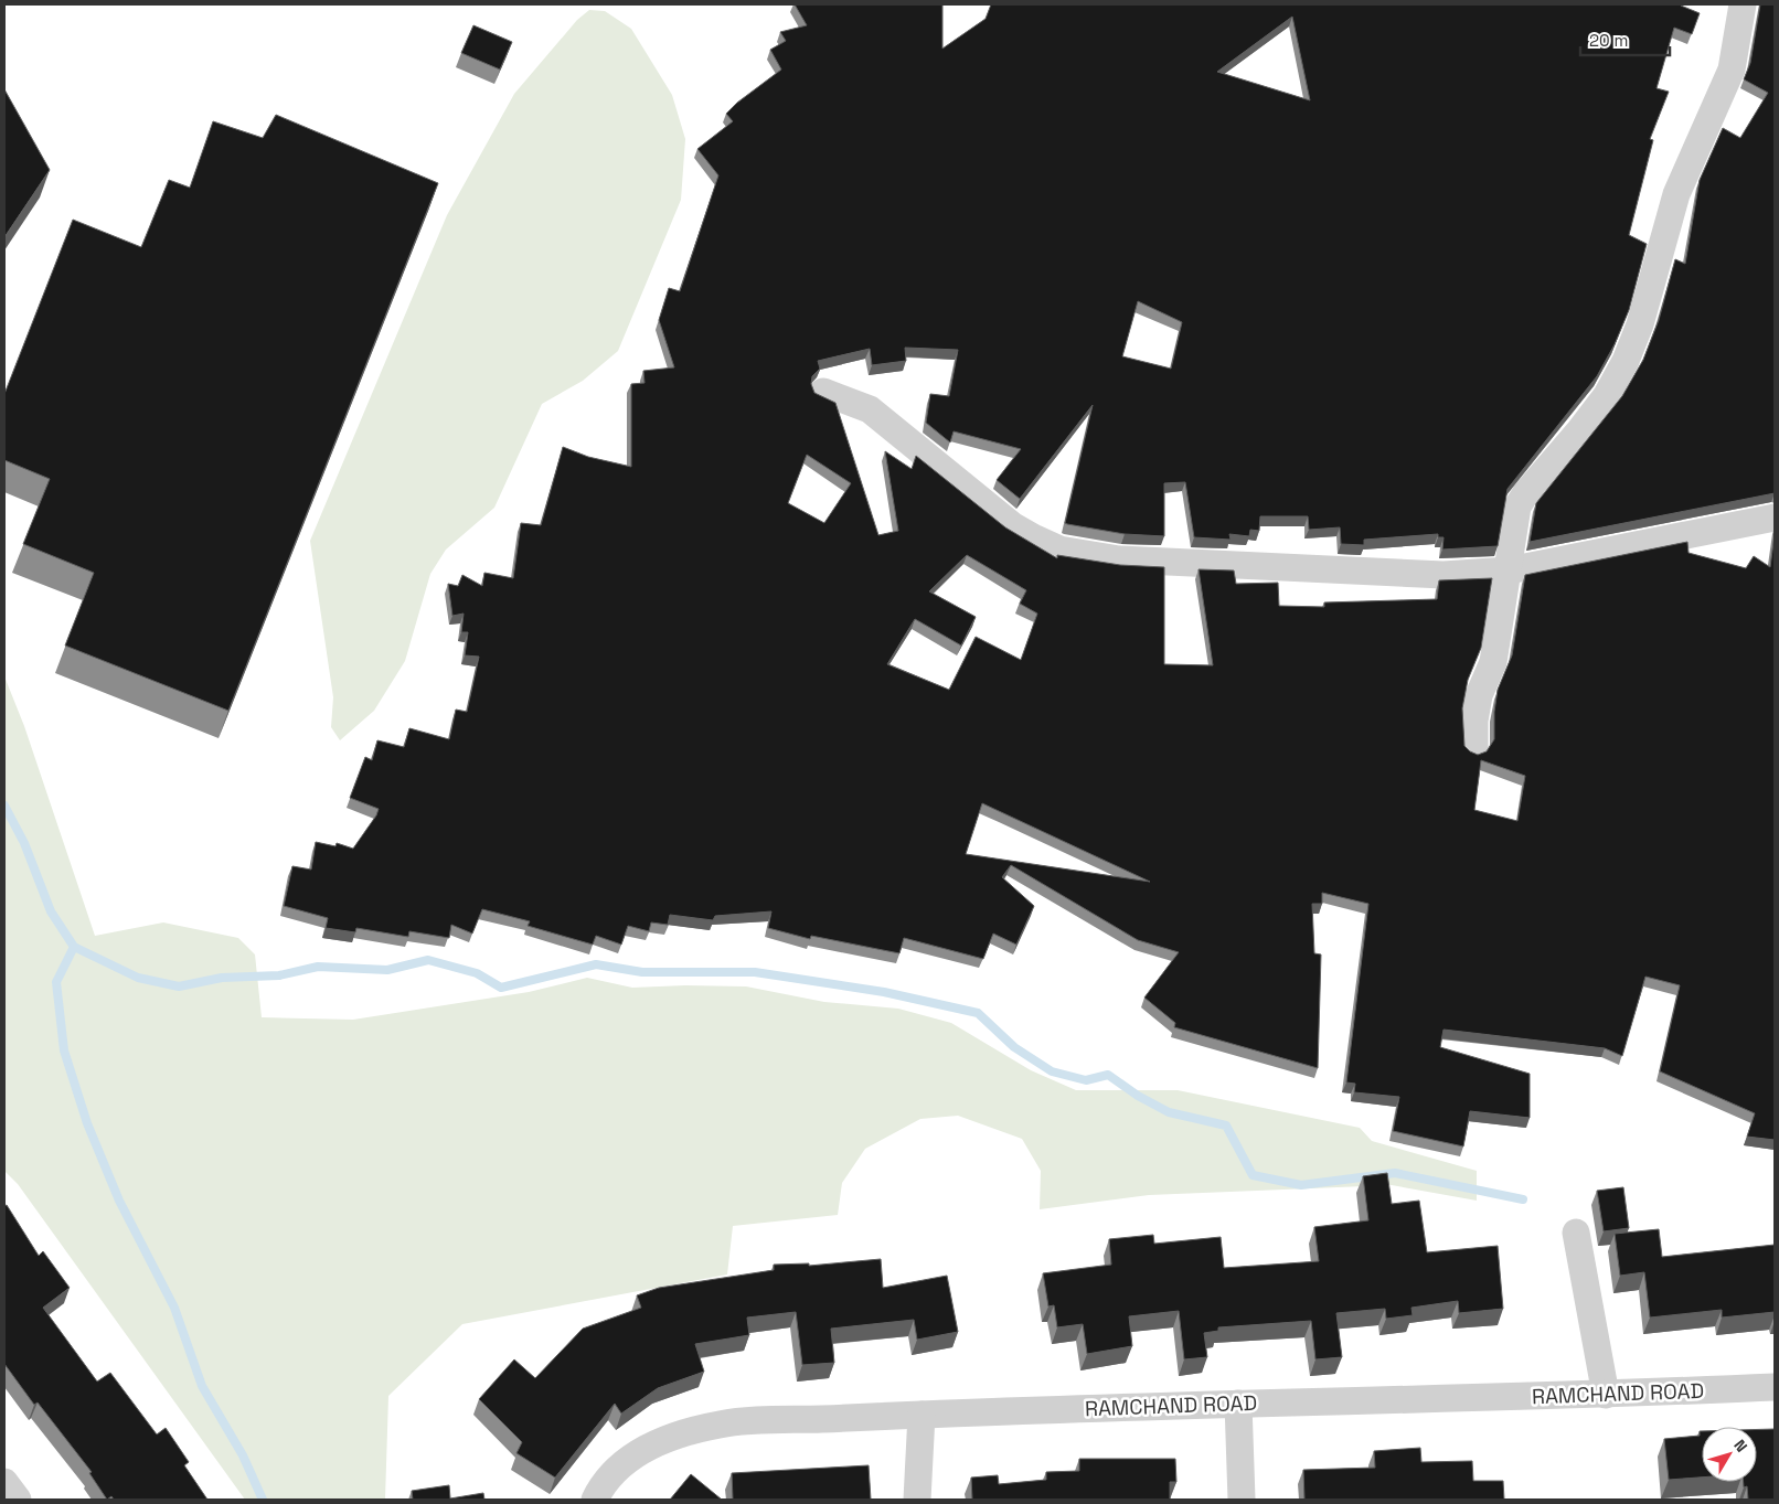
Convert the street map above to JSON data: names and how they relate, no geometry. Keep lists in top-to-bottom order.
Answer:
{
  "streets": {
    "street": ["RAMCHAND ROAD"]
  },
  "scale_bar": "20 m",
  "north": "top right"
}
